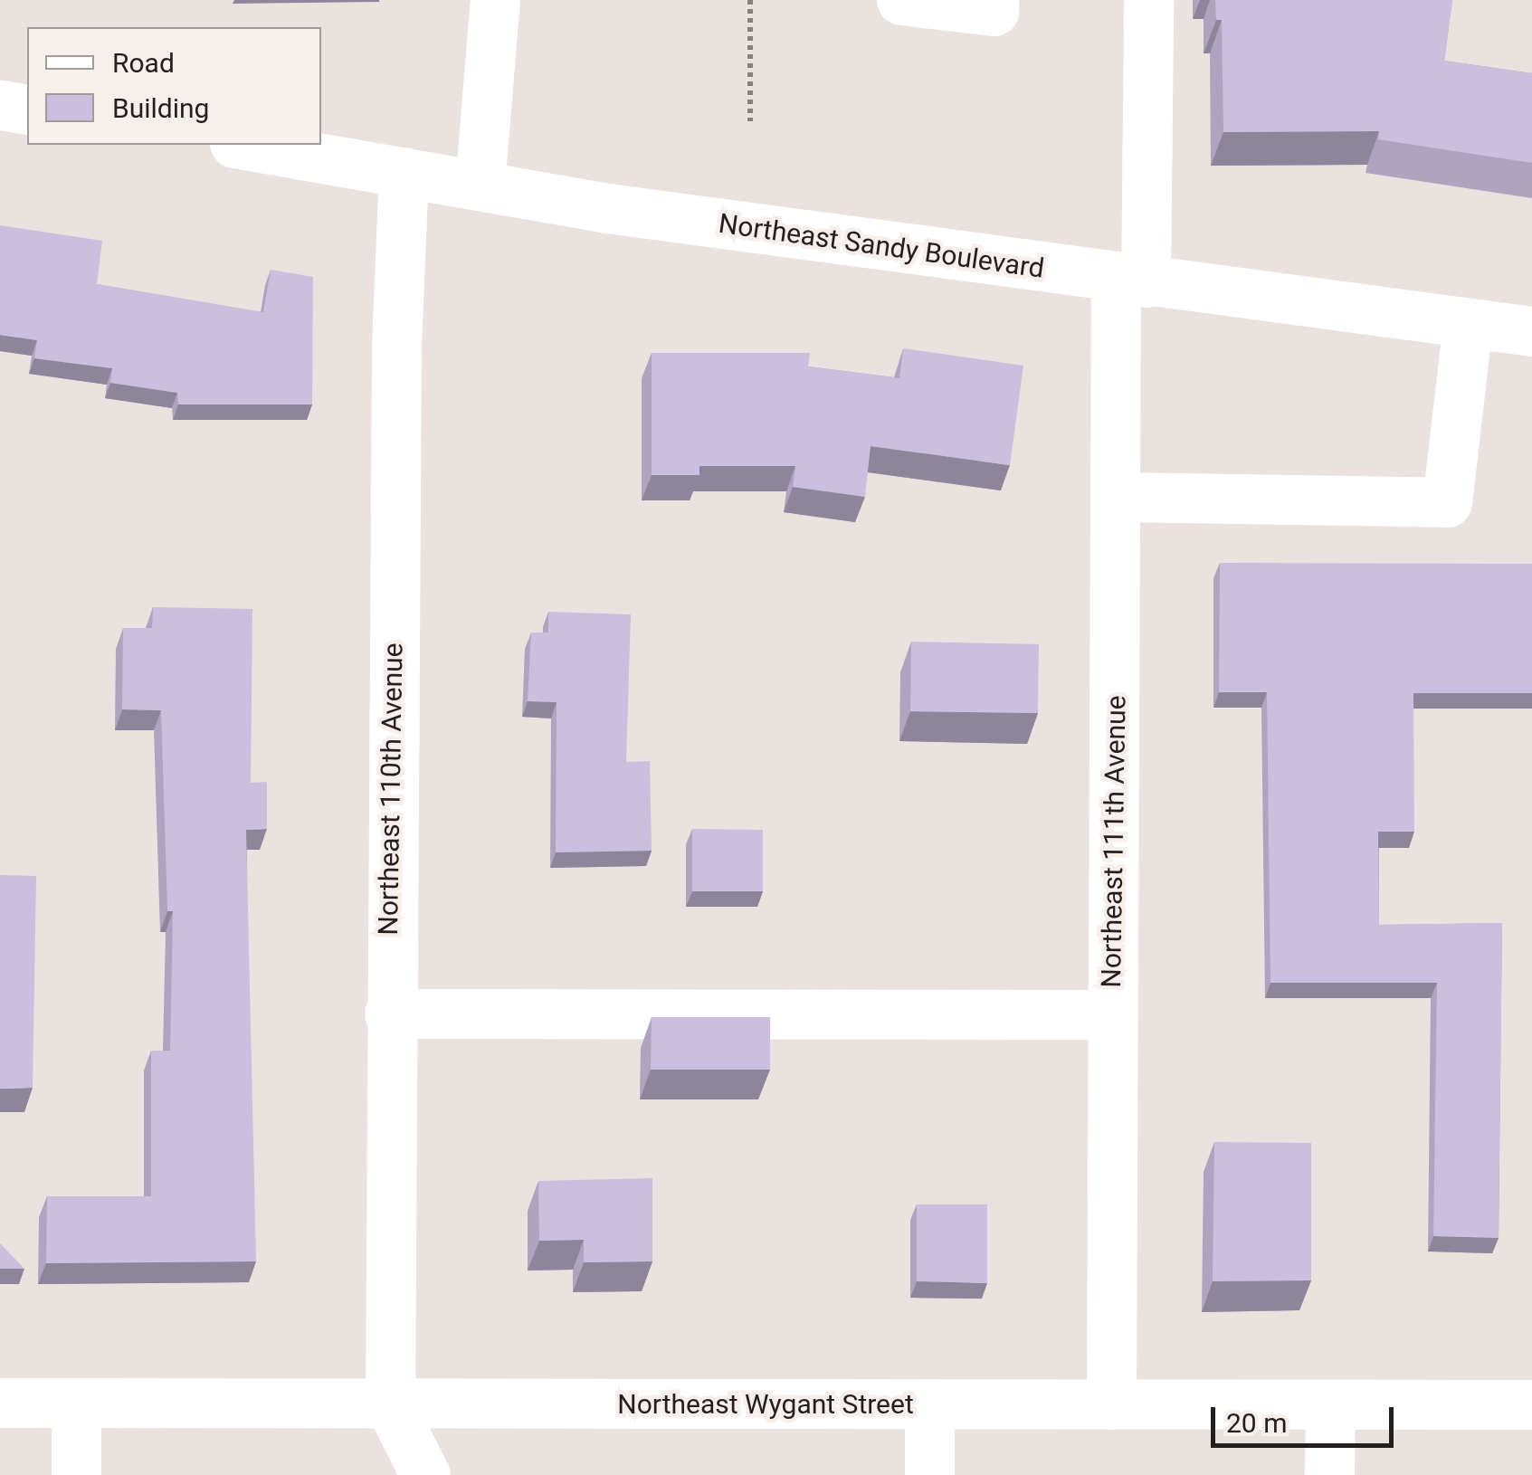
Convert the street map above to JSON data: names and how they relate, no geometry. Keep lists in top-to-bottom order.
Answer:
{
  "streets": {
    "street": [
      "Northeast Sandy Boulevard",
      "Northeast 110th Avenue",
      "Northeast 111th Avenue",
      "Northeast Wygant Street"
    ]
  },
  "crossings": [
    ["Northeast Sandy Boulevard", "Northeast 110th Avenue"],
    ["Northeast Sandy Boulevard", "Northeast 111th Avenue"],
    ["Northeast 110th Avenue", "Northeast Wygant Street"],
    ["Northeast 111th Avenue", "Northeast Wygant Street"]
  ],
  "legend": ["Road", "Building"],
  "scale_bar": "20 m"
}
